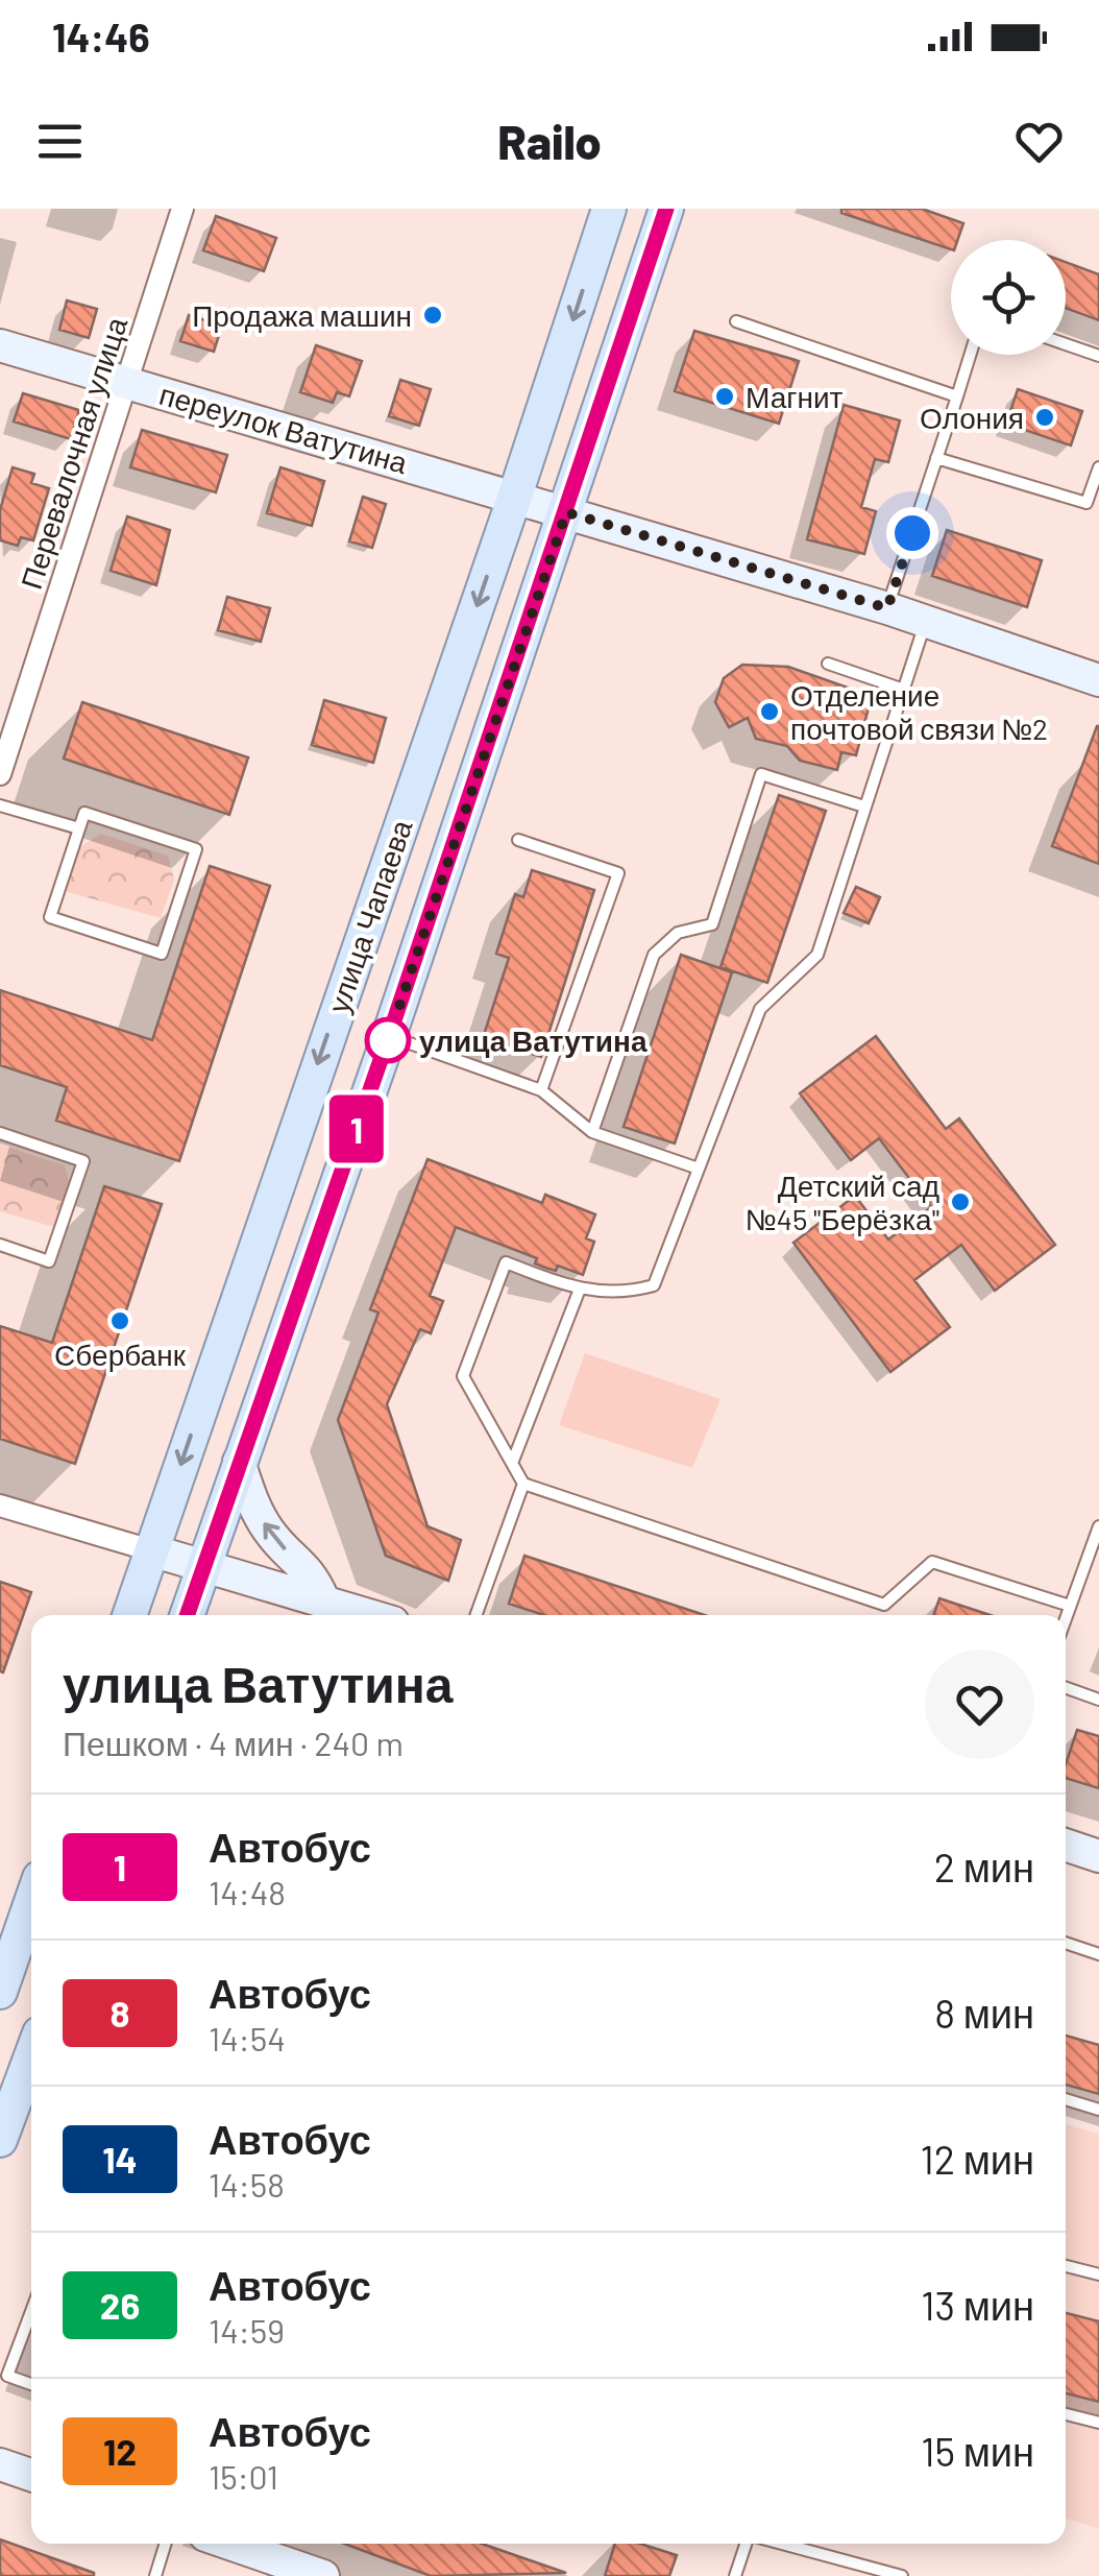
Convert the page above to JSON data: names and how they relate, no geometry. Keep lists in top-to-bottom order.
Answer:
{
  "streets": {
    "main road": ["переулок Ватутина", "улица Чапаева"],
    "street": ["Перевалочная улица"]
  },
  "crossings": [
    ["переулок Ватутина", "Перевалочная улица"],
    ["переулок Ватутина", "улица Чапаева"]
  ],
  "places": [
    "Продажа машин",
    "Магнит",
    "Олония",
    "Отделение почтовой связи №2",
    "улица Ватутина",
    "Детский сад №45 \"Берёзка\"",
    "Сбербанк"
  ],
  "lines": ["bus line 1"],
  "page": {
    "status": "14:46",
    "header": "Railo",
    "on_map": "1",
    "heading": ["улица Ватутина", "Пешком · 4 мин · 240 m"],
    "list": [
      {
        "mark": "1",
        "name": "Автобус",
        "note": "14:48",
        "value": "2 мин"
      },
      {
        "mark": "8",
        "name": "Автобус",
        "note": "14:54",
        "value": "8 мин"
      },
      {
        "mark": "14",
        "name": "Автобус",
        "note": "14:58",
        "value": "12 мин"
      },
      {
        "mark": "26",
        "name": "Автобус",
        "note": "14:59",
        "value": "13 мин"
      },
      {
        "mark": "12",
        "name": "Автобус",
        "note": "15:01",
        "value": "15 мин"
      }
    ]
  }
}
